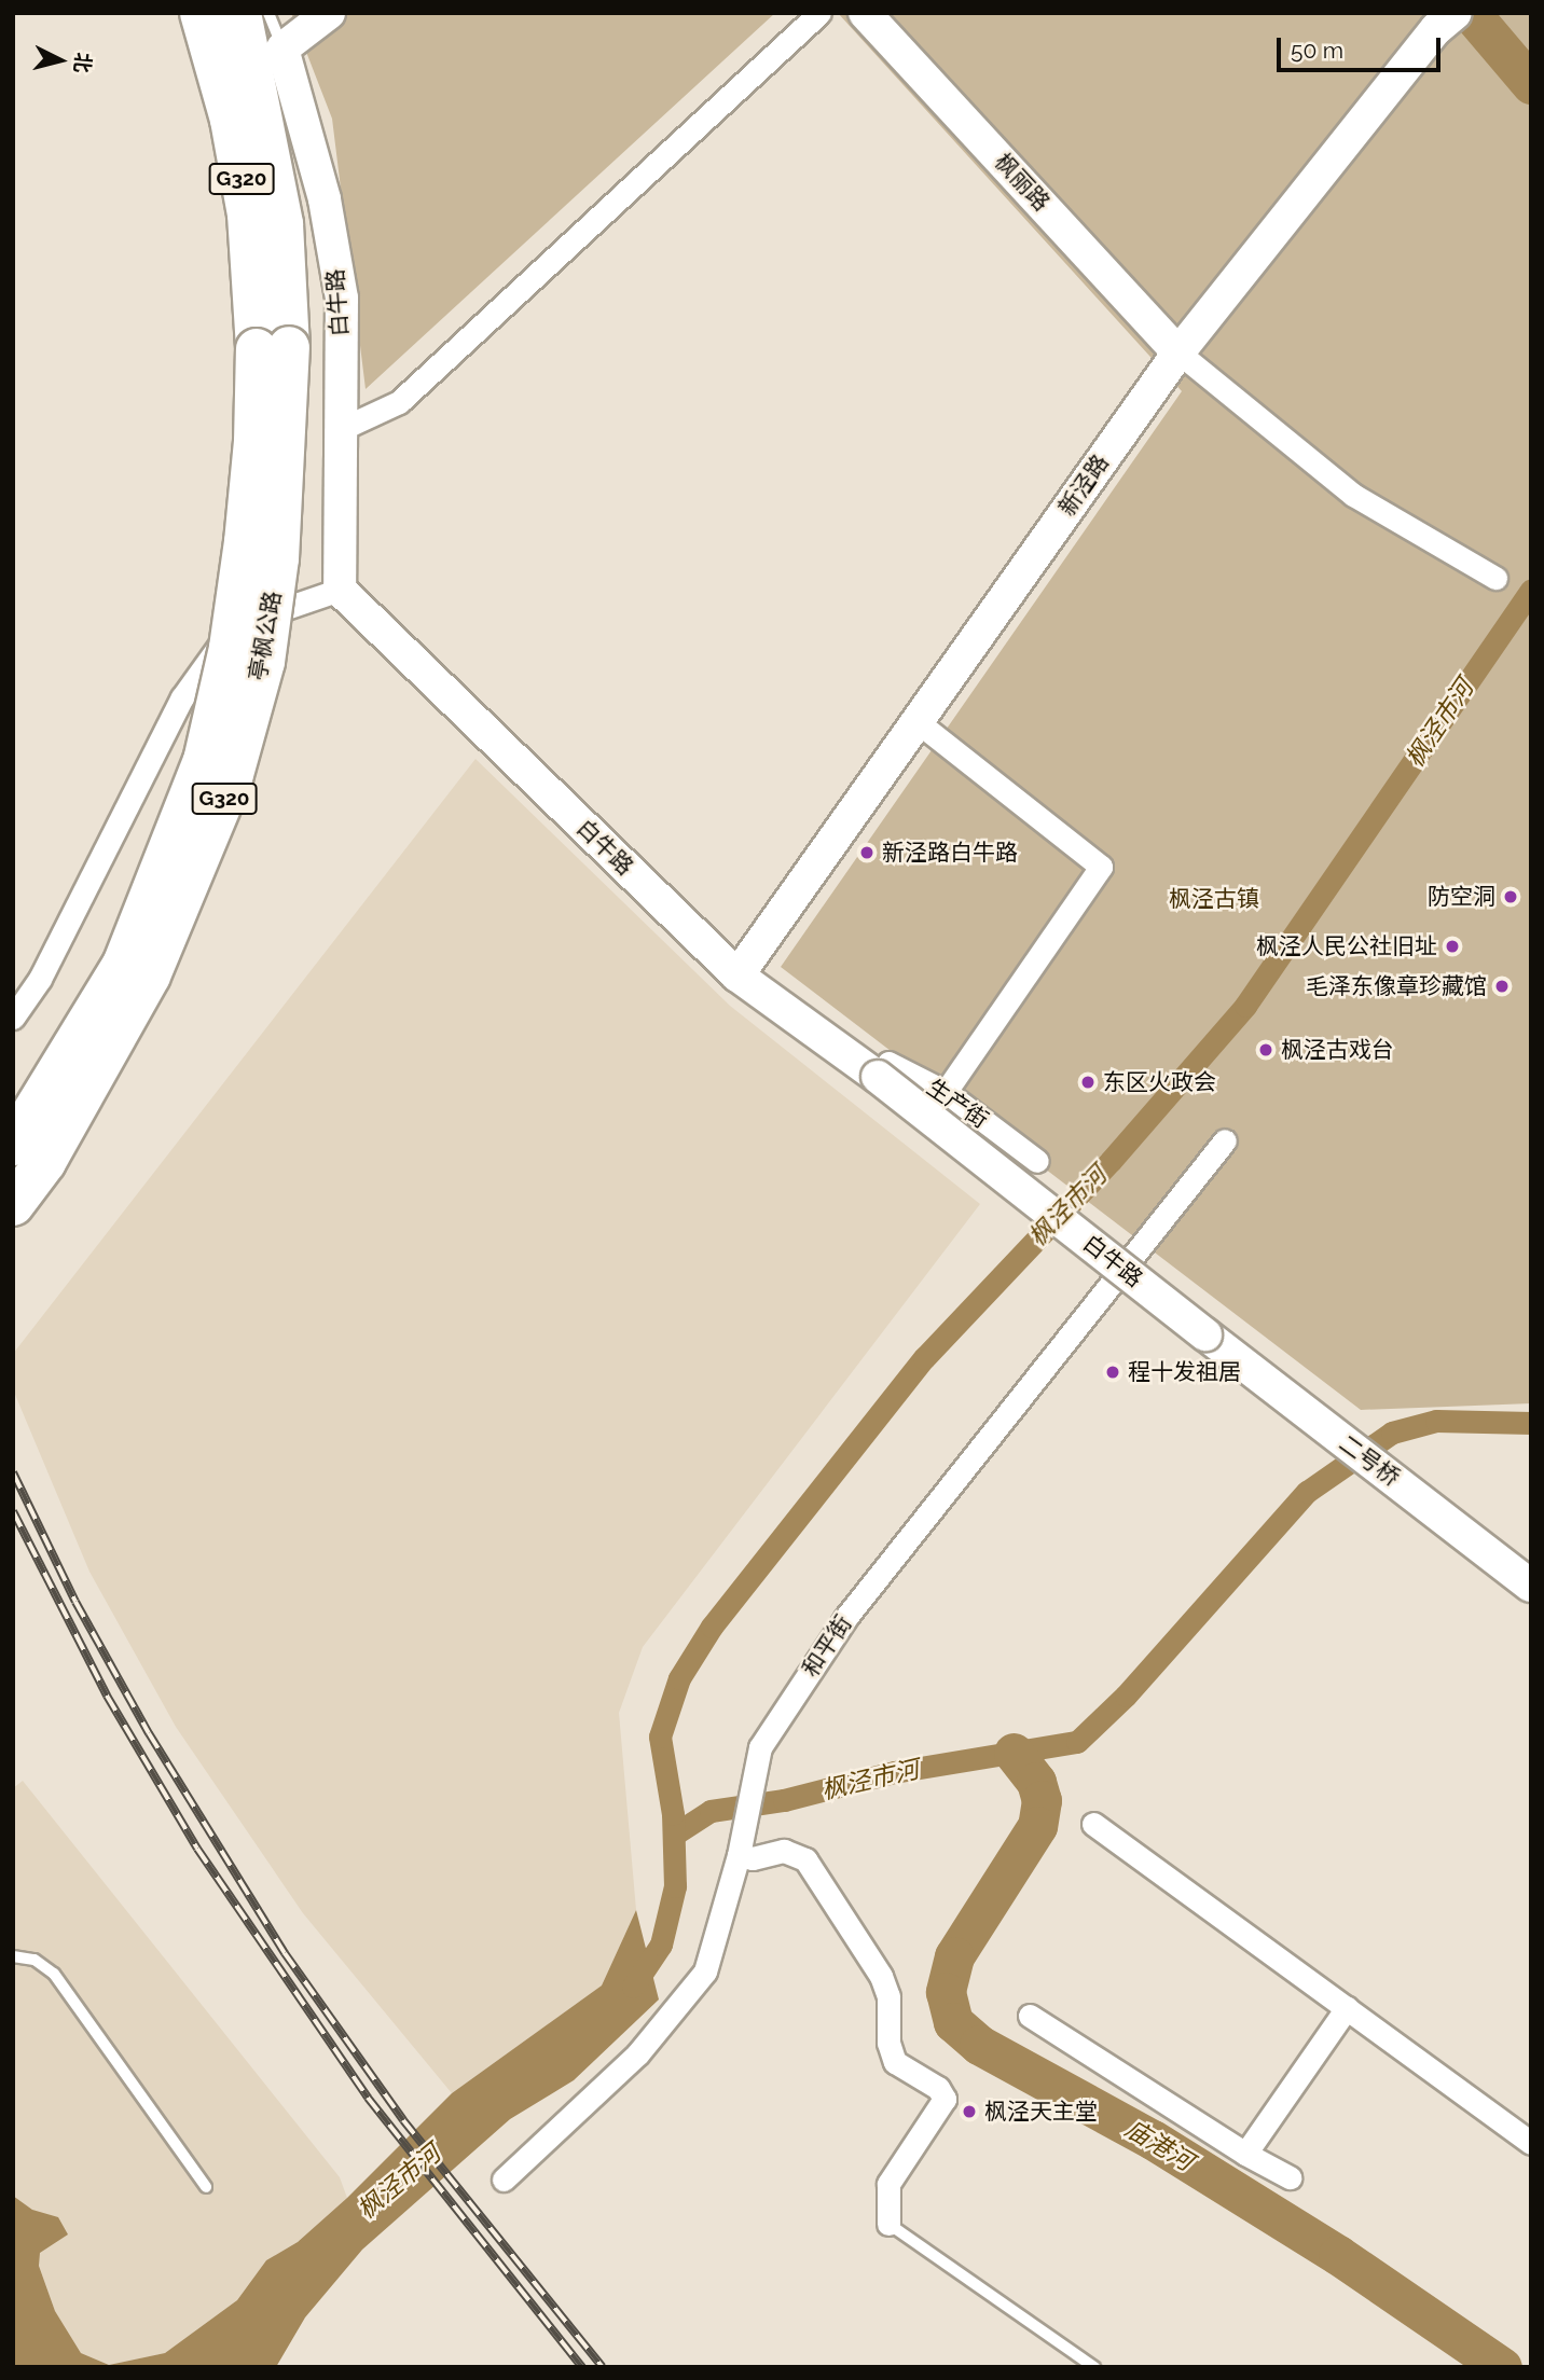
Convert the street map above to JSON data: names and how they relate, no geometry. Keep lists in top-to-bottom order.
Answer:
{
  "streets": {
    "highway": ["G320", "亭枫公路"],
    "street": [
      "枫丽路",
      "白牛路",
      "新泾路",
      "生产街",
      "二号桥",
      "和平街"
    ]
  },
  "crossings": [
    ["枫丽路", "新泾路"],
    ["白牛路", "新泾路"],
    ["白牛路", "生产街"],
    ["白牛路", "二号桥"]
  ],
  "water": ["枫泾市河", "庙港河"],
  "parks": ["枫泾古镇"],
  "places": [
    "新泾路白牛路",
    "防空洞",
    "枫泾人民公社旧址",
    "毛泽东像章珍藏馆",
    "枫泾古戏台",
    "东区火政会",
    "程十发祖居",
    "枫泾天主堂"
  ],
  "scale_bar": "50 m",
  "north": "right"
}
